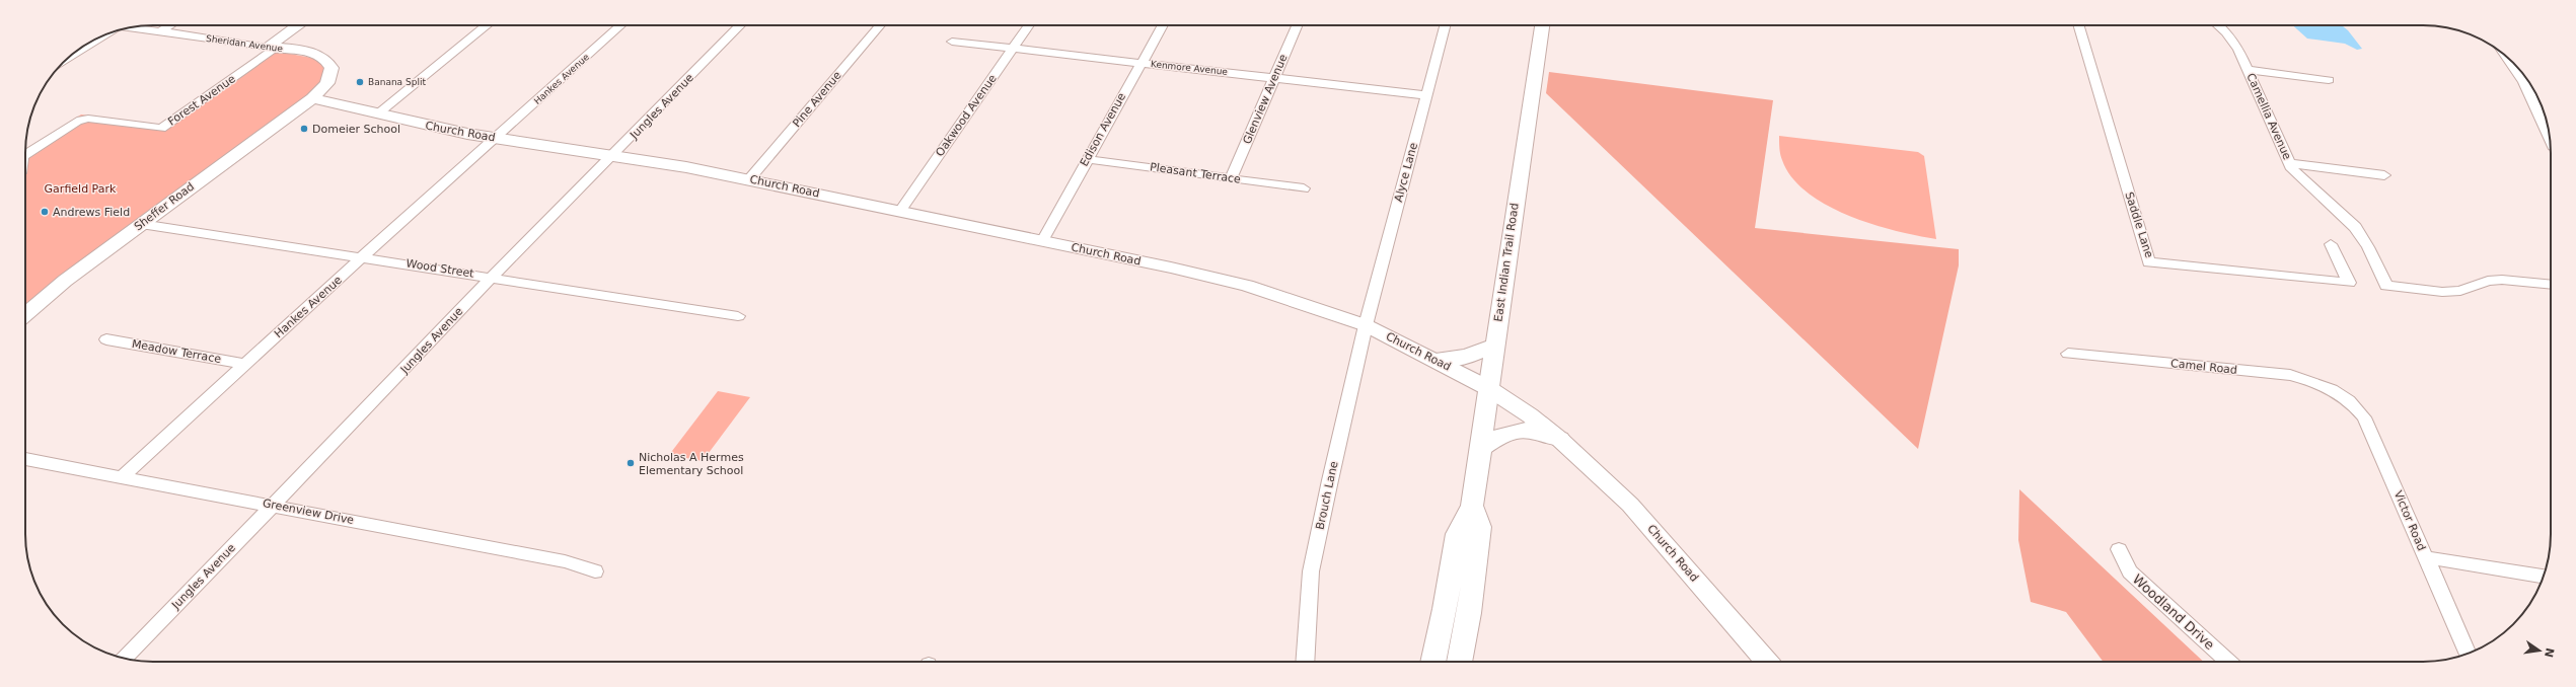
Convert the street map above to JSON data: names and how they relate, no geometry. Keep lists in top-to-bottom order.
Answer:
{
  "streets": {
    "main road": ["East Indian Trail Road"],
    "street": [
      "Sheridan Avenue",
      "Kenmore Avenue",
      "Hankes Avenue",
      "Pine Avenue",
      "Glenview Avenue",
      "Forest Avenue",
      "Jungles Avenue",
      "Oakwood Avenue",
      "Camellia Avenue",
      "Edison Avenue",
      "Church Road",
      "Alyce Lane",
      "Pleasant Terrace",
      "Sheffer Road",
      "Saddle Lane",
      "Wood Street",
      "Meadow Terrace",
      "Camel Road",
      "Brouch Lane",
      "Greenview Drive",
      "Victor Road",
      "Woodland Drive"
    ]
  },
  "crossings": [
    ["Sheridan Avenue", "Forest Avenue"],
    ["Sheridan Avenue", "Church Road"],
    ["Sheridan Avenue", "Sheffer Road"],
    ["Kenmore Avenue", "Glenview Avenue"],
    ["Kenmore Avenue", "Oakwood Avenue"],
    ["Kenmore Avenue", "Edison Avenue"],
    ["Kenmore Avenue", "Alyce Lane"],
    ["Hankes Avenue", "Church Road"],
    ["Hankes Avenue", "Wood Street"],
    ["Hankes Avenue", "Meadow Terrace"],
    ["Hankes Avenue", "Greenview Drive"],
    ["Pine Avenue", "Church Road"],
    ["Glenview Avenue", "Pleasant Terrace"],
    ["Jungles Avenue", "Church Road"],
    ["Jungles Avenue", "Wood Street"],
    ["Jungles Avenue", "Greenview Drive"],
    ["Oakwood Avenue", "Church Road"],
    ["Edison Avenue", "Church Road"],
    ["Edison Avenue", "Pleasant Terrace"],
    ["Church Road", "Alyce Lane"],
    ["Church Road", "Sheffer Road"],
    ["Church Road", "East Indian Trail Road"],
    ["Church Road", "Brouch Lane"],
    ["Alyce Lane", "Brouch Lane"],
    ["Sheffer Road", "Wood Street"],
    ["Camel Road", "Victor Road"]
  ],
  "parks": ["Garfield Park"],
  "places": [
    "Banana Split",
    "Domeier School",
    "Andrews Field",
    "Nicholas A Hermes Elementary School"
  ],
  "north": "right"
}
